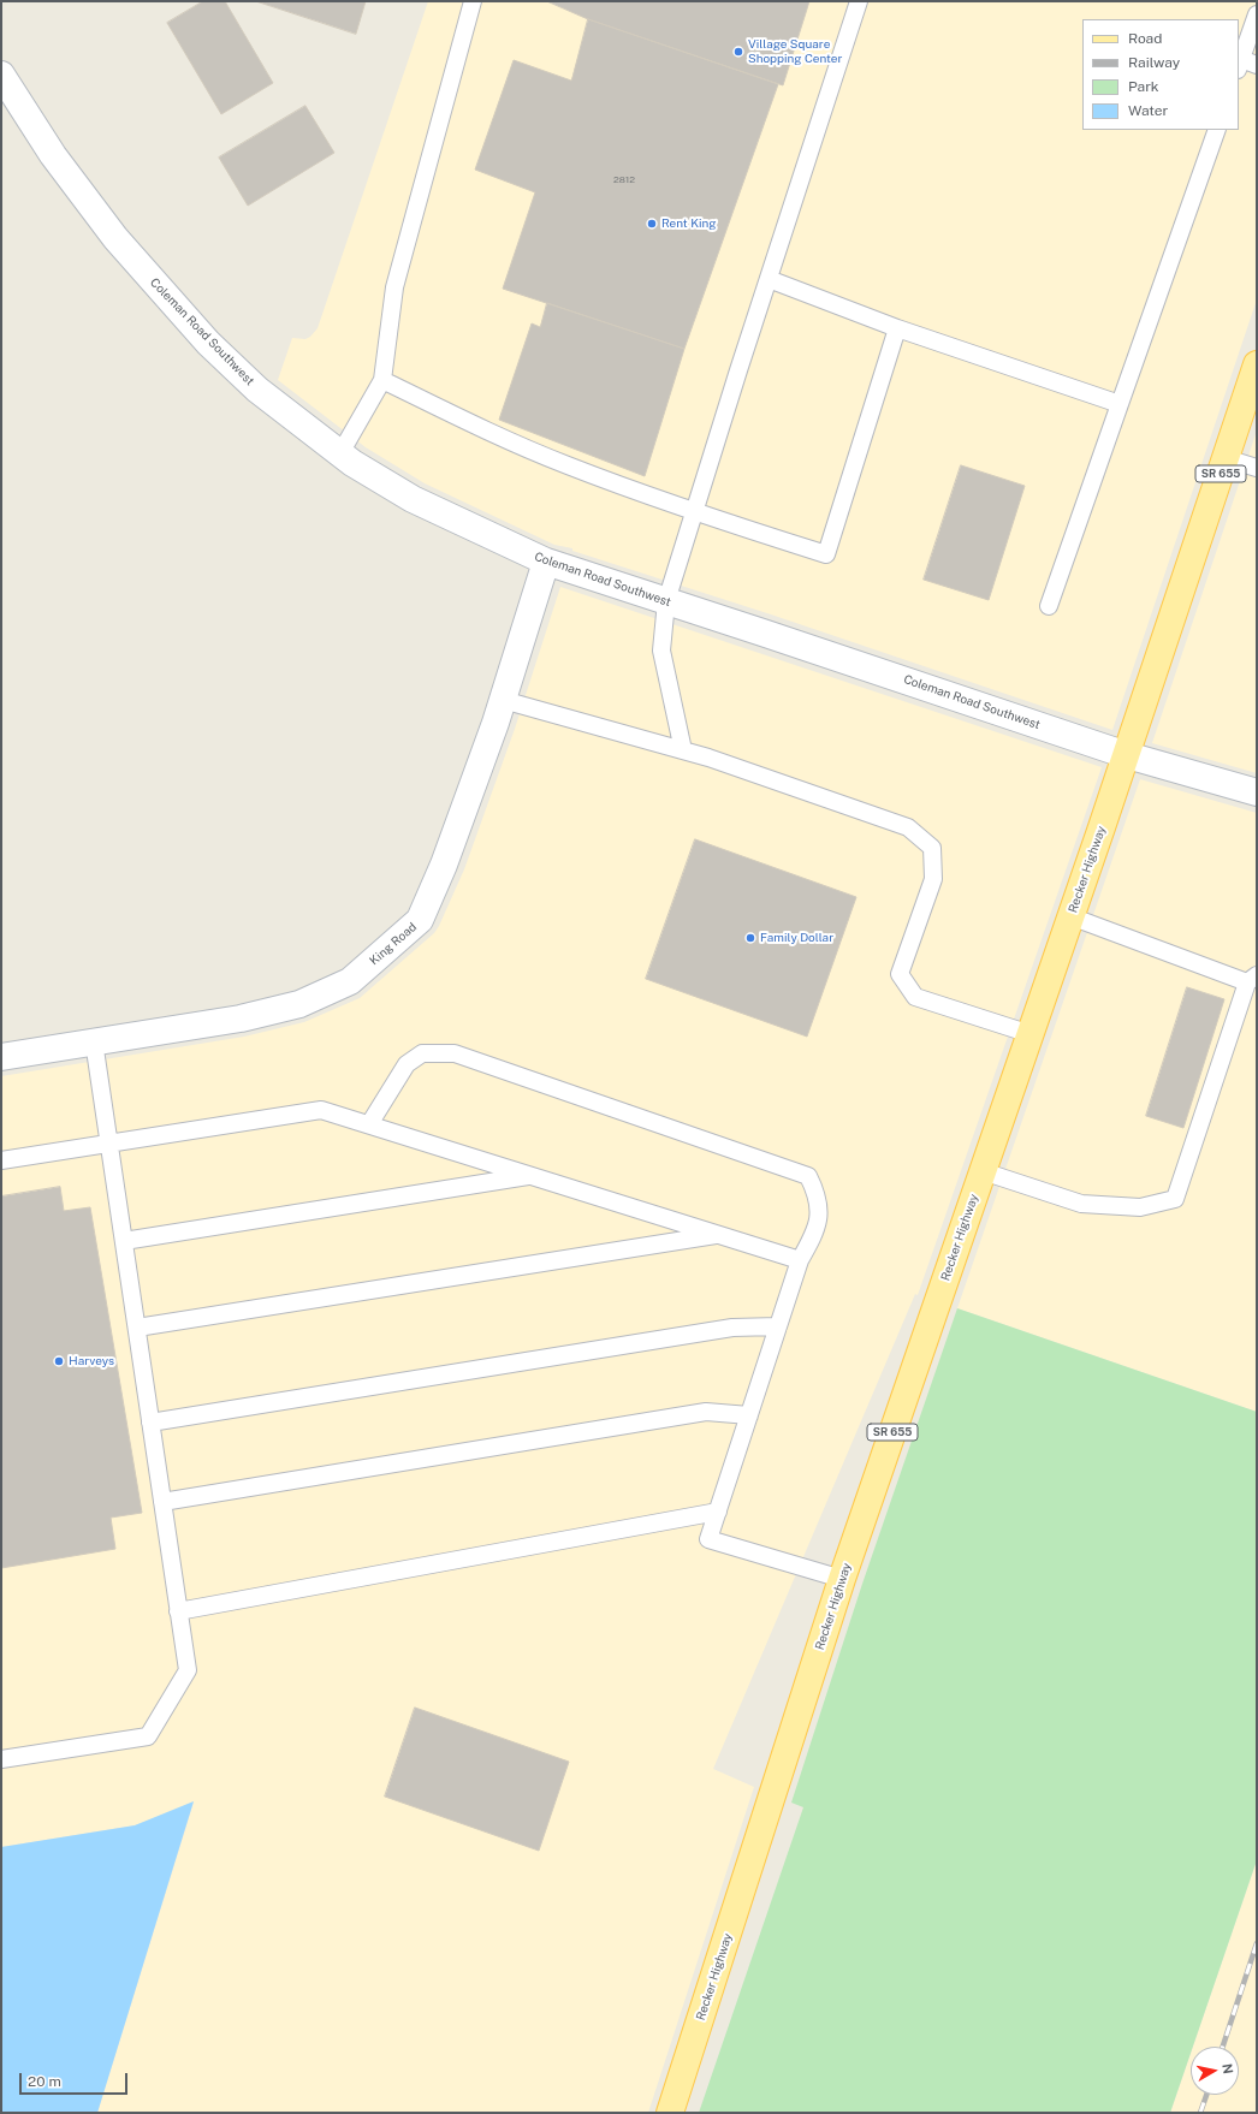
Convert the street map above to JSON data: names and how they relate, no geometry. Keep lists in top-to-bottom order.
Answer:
{
  "streets": {
    "main road": ["SR 655", "Recker Highway"],
    "street": ["Coleman Road Southwest", "King Road"]
  },
  "crossings": [
    ["Coleman Road Southwest", "Recker Highway"],
    ["Coleman Road Southwest", "King Road"]
  ],
  "places": [
    "Village Square Shopping Center",
    "Rent King",
    "Family Dollar",
    "Harveys"
  ],
  "house_numbers": ["2812"],
  "legend": [
    "Road",
    "Railway",
    "Park",
    "Water"
  ],
  "scale_bar": "20 m",
  "north": "right"
}
